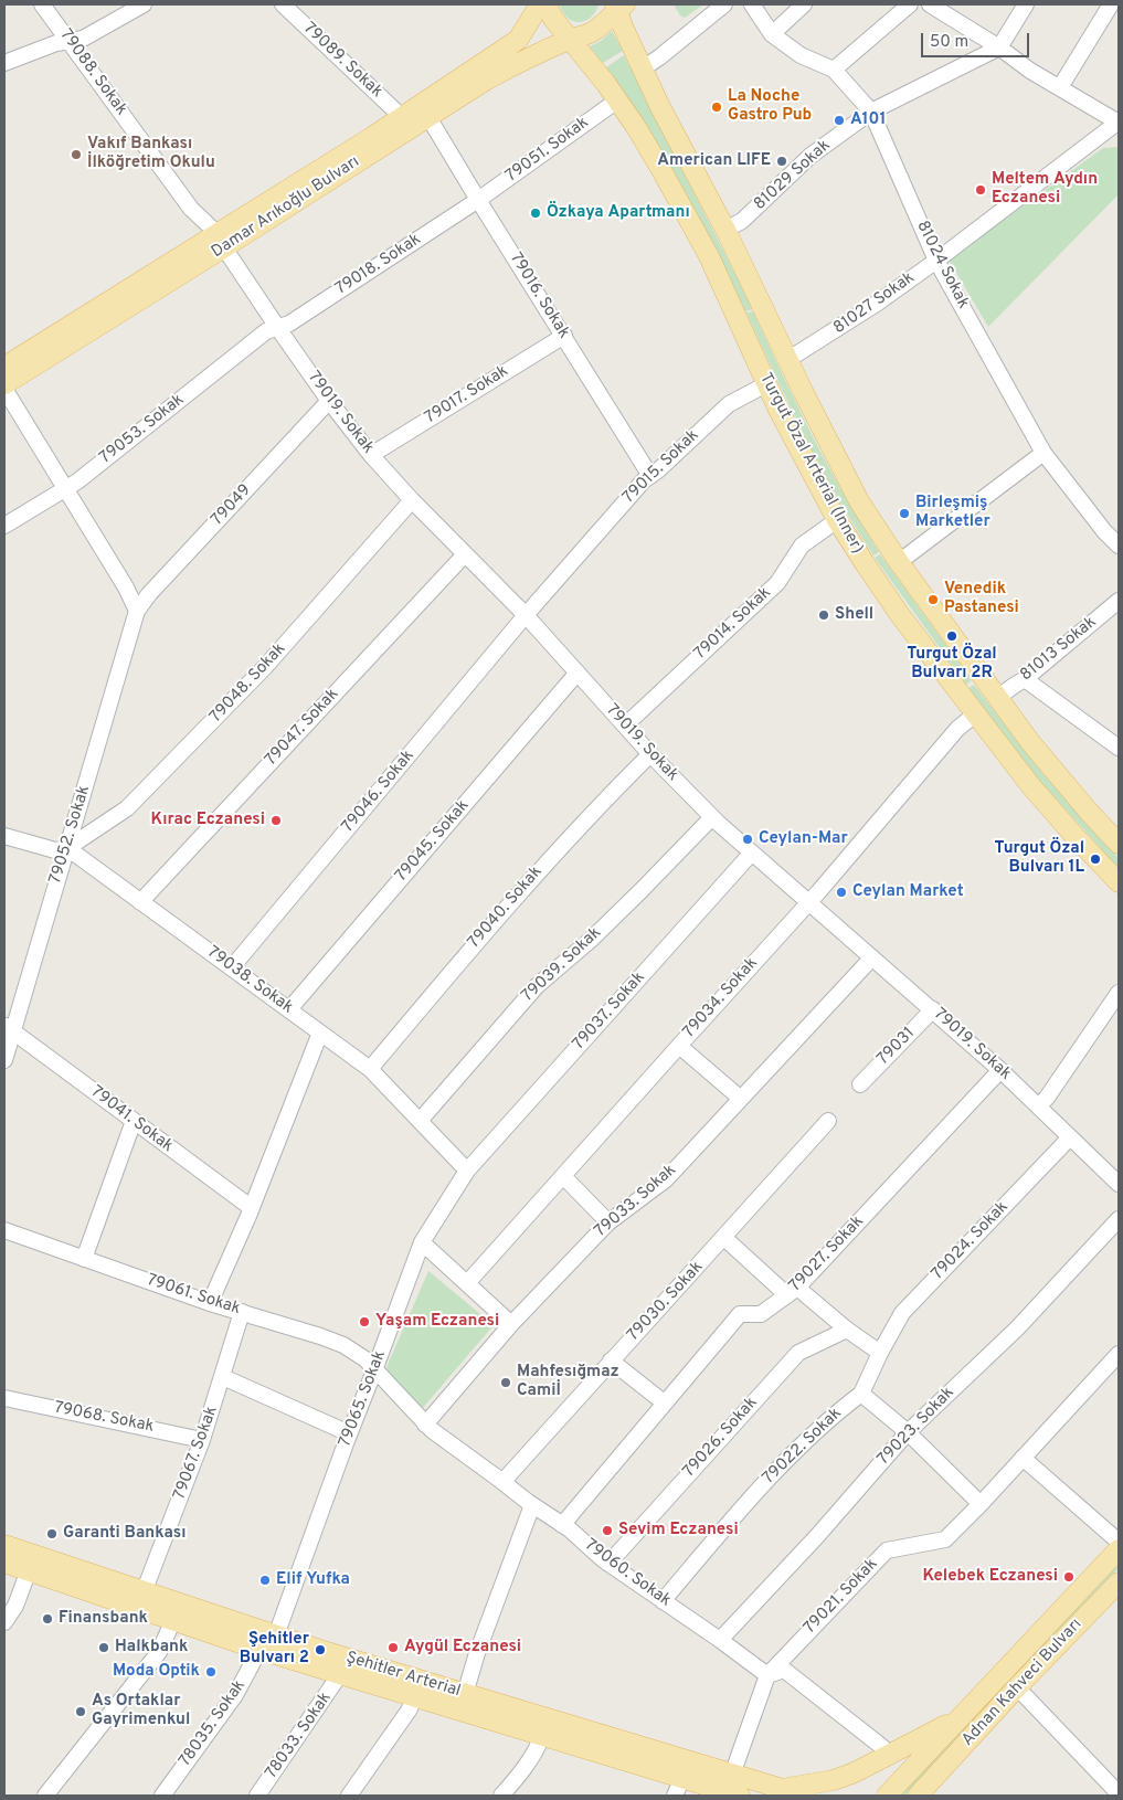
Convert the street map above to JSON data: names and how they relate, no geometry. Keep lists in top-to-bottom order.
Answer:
{
  "streets": {
    "main road": [
      "Damar Arıkoğlu Bulvarı",
      "Turgut Özal Arterial (Inner)",
      "Şehitler Arterial",
      "Adnan Kahveci Bulvarı"
    ],
    "street": [
      "79089. Sokak",
      "79088. Sokak",
      "79051. Sokak",
      "81029 Sokak",
      "79018. Sokak",
      "81024 Sokak",
      "79016. Sokak",
      "81027 Sokak",
      "79017. Sokak",
      "79019. Sokak",
      "79053. Sokak",
      "79015. Sokak",
      "79049",
      "79014. Sokak",
      "81013 Sokak",
      "79048. Sokak",
      "79047. Sokak",
      "79046. Sokak",
      "79052. Sokak",
      "79045. Sokak",
      "79040. Sokak",
      "79039. Sokak",
      "79038. Sokak",
      "79034. Sokak",
      "79037. Sokak",
      "79031",
      "79041. Sokak",
      "79033. Sokak",
      "79024. Sokak",
      "79027. Sokak",
      "79061. Sokak",
      "79030. Sokak",
      "79065. Sokak",
      "79068. Sokak",
      "79023. Sokak",
      "79026. Sokak",
      "79022. Sokak",
      "79067. Sokak",
      "79060. Sokak",
      "79021. Sokak",
      "78035. Sokak",
      "78033. Sokak"
    ]
  },
  "crossings": [
    ["79089. Sokak", "Damar Arıkoğlu Bulvarı"],
    ["79088. Sokak", "Damar Arıkoğlu Bulvarı"],
    ["79088. Sokak", "79019. Sokak"],
    ["79051. Sokak", "79018. Sokak"],
    ["79051. Sokak", "79016. Sokak"],
    ["79051. Sokak", "Turgut Özal Arterial (Inner)"],
    ["81029 Sokak", "81024 Sokak"],
    ["81029 Sokak", "Turgut Özal Arterial (Inner)"],
    ["Damar Arıkoğlu Bulvarı", "79016. Sokak"],
    ["Damar Arıkoğlu Bulvarı", "79019. Sokak"],
    ["Damar Arıkoğlu Bulvarı", "Turgut Özal Arterial (Inner)"],
    ["79018. Sokak", "79016. Sokak"],
    ["79018. Sokak", "79019. Sokak"],
    ["79018. Sokak", "79053. Sokak"],
    ["81024 Sokak", "81027 Sokak"],
    ["79016. Sokak", "79017. Sokak"],
    ["79016. Sokak", "79015. Sokak"],
    ["81027 Sokak", "Turgut Özal Arterial (Inner)"],
    ["79017. Sokak", "79019. Sokak"],
    ["79019. Sokak", "79053. Sokak"],
    ["79019. Sokak", "79015. Sokak"],
    ["79019. Sokak", "79049"],
    ["79019. Sokak", "79014. Sokak"],
    ["79019. Sokak", "79048. Sokak"],
    ["79019. Sokak", "79047. Sokak"],
    ["79019. Sokak", "79046. Sokak"],
    ["79019. Sokak", "79045. Sokak"],
    ["79019. Sokak", "79040. Sokak"],
    ["79019. Sokak", "79039. Sokak"],
    ["79019. Sokak", "79034. Sokak"],
    ["79019. Sokak", "79037. Sokak"],
    ["79019. Sokak", "79031"],
    ["79019. Sokak", "79033. Sokak"],
    ["79019. Sokak", "79024. Sokak"],
    ["79019. Sokak", "79027. Sokak"],
    ["Turgut Özal Arterial (Inner)", "79015. Sokak"],
    ["Turgut Özal Arterial (Inner)", "79014. Sokak"],
    ["Turgut Özal Arterial (Inner)", "81013 Sokak"],
    ["Turgut Özal Arterial (Inner)", "79034. Sokak"],
    ["79015. Sokak", "79046. Sokak"],
    ["79049", "79052. Sokak"],
    ["79048. Sokak", "79052. Sokak"],
    ["79048. Sokak", "79038. Sokak"],
    ["79047. Sokak", "79038. Sokak"],
    ["79046. Sokak", "79038. Sokak"],
    ["79052. Sokak", "79038. Sokak"],
    ["79052. Sokak", "79041. Sokak"],
    ["79045. Sokak", "79038. Sokak"],
    ["79040. Sokak", "79038. Sokak"],
    ["79039. Sokak", "79038. Sokak"],
    ["79038. Sokak", "79037. Sokak"],
    ["79038. Sokak", "79065. Sokak"],
    ["79037. Sokak", "79065. Sokak"],
    ["79033. Sokak", "79060. Sokak"],
    ["79024. Sokak", "79022. Sokak"],
    ["79027. Sokak", "79060. Sokak"],
    ["79061. Sokak", "79065. Sokak"],
    ["79061. Sokak", "79067. Sokak"],
    ["79061. Sokak", "79060. Sokak"],
    ["79030. Sokak", "79060. Sokak"],
    ["79065. Sokak", "79060. Sokak"],
    ["79065. Sokak", "Şehitler Arterial"],
    ["79068. Sokak", "79067. Sokak"],
    ["79023. Sokak", "79060. Sokak"],
    ["79026. Sokak", "79060. Sokak"],
    ["79022. Sokak", "79060. Sokak"],
    ["79067. Sokak", "Şehitler Arterial"],
    ["79060. Sokak", "79021. Sokak"],
    ["79021. Sokak", "Şehitler Arterial"],
    ["Şehitler Arterial", "78035. Sokak"],
    ["Şehitler Arterial", "78033. Sokak"]
  ],
  "places": [
    "La Noche Gastro Pub",
    "A101",
    "Vakıf Bankası İlköğretim Okulu",
    "American LIFE",
    "Meltem Aydın Eczanesi",
    "Özkaya Apartmanı",
    "Birleşmiş Marketler",
    "Venedik Pastanesi",
    "Shell",
    "Turgut Özal Bulvarı 2R",
    "Kırac Eczanesi",
    "Ceylan-Mar",
    "Turgut Özal Bulvarı 1L",
    "Ceylan Market",
    "Yaşam Eczanesi",
    "Mahfesığmaz Camiİ",
    "Sevim Eczanesi",
    "Garanti Bankası",
    "Kelebek Eczanesi",
    "Elif Yufka",
    "Finansbank",
    "Halkbank",
    "Aygül Eczanesi",
    "Şehitler Bulvarı 2",
    "Moda Optik",
    "As Ortaklar Gayrimenkul"
  ],
  "scale_bar": "50 m"
}
